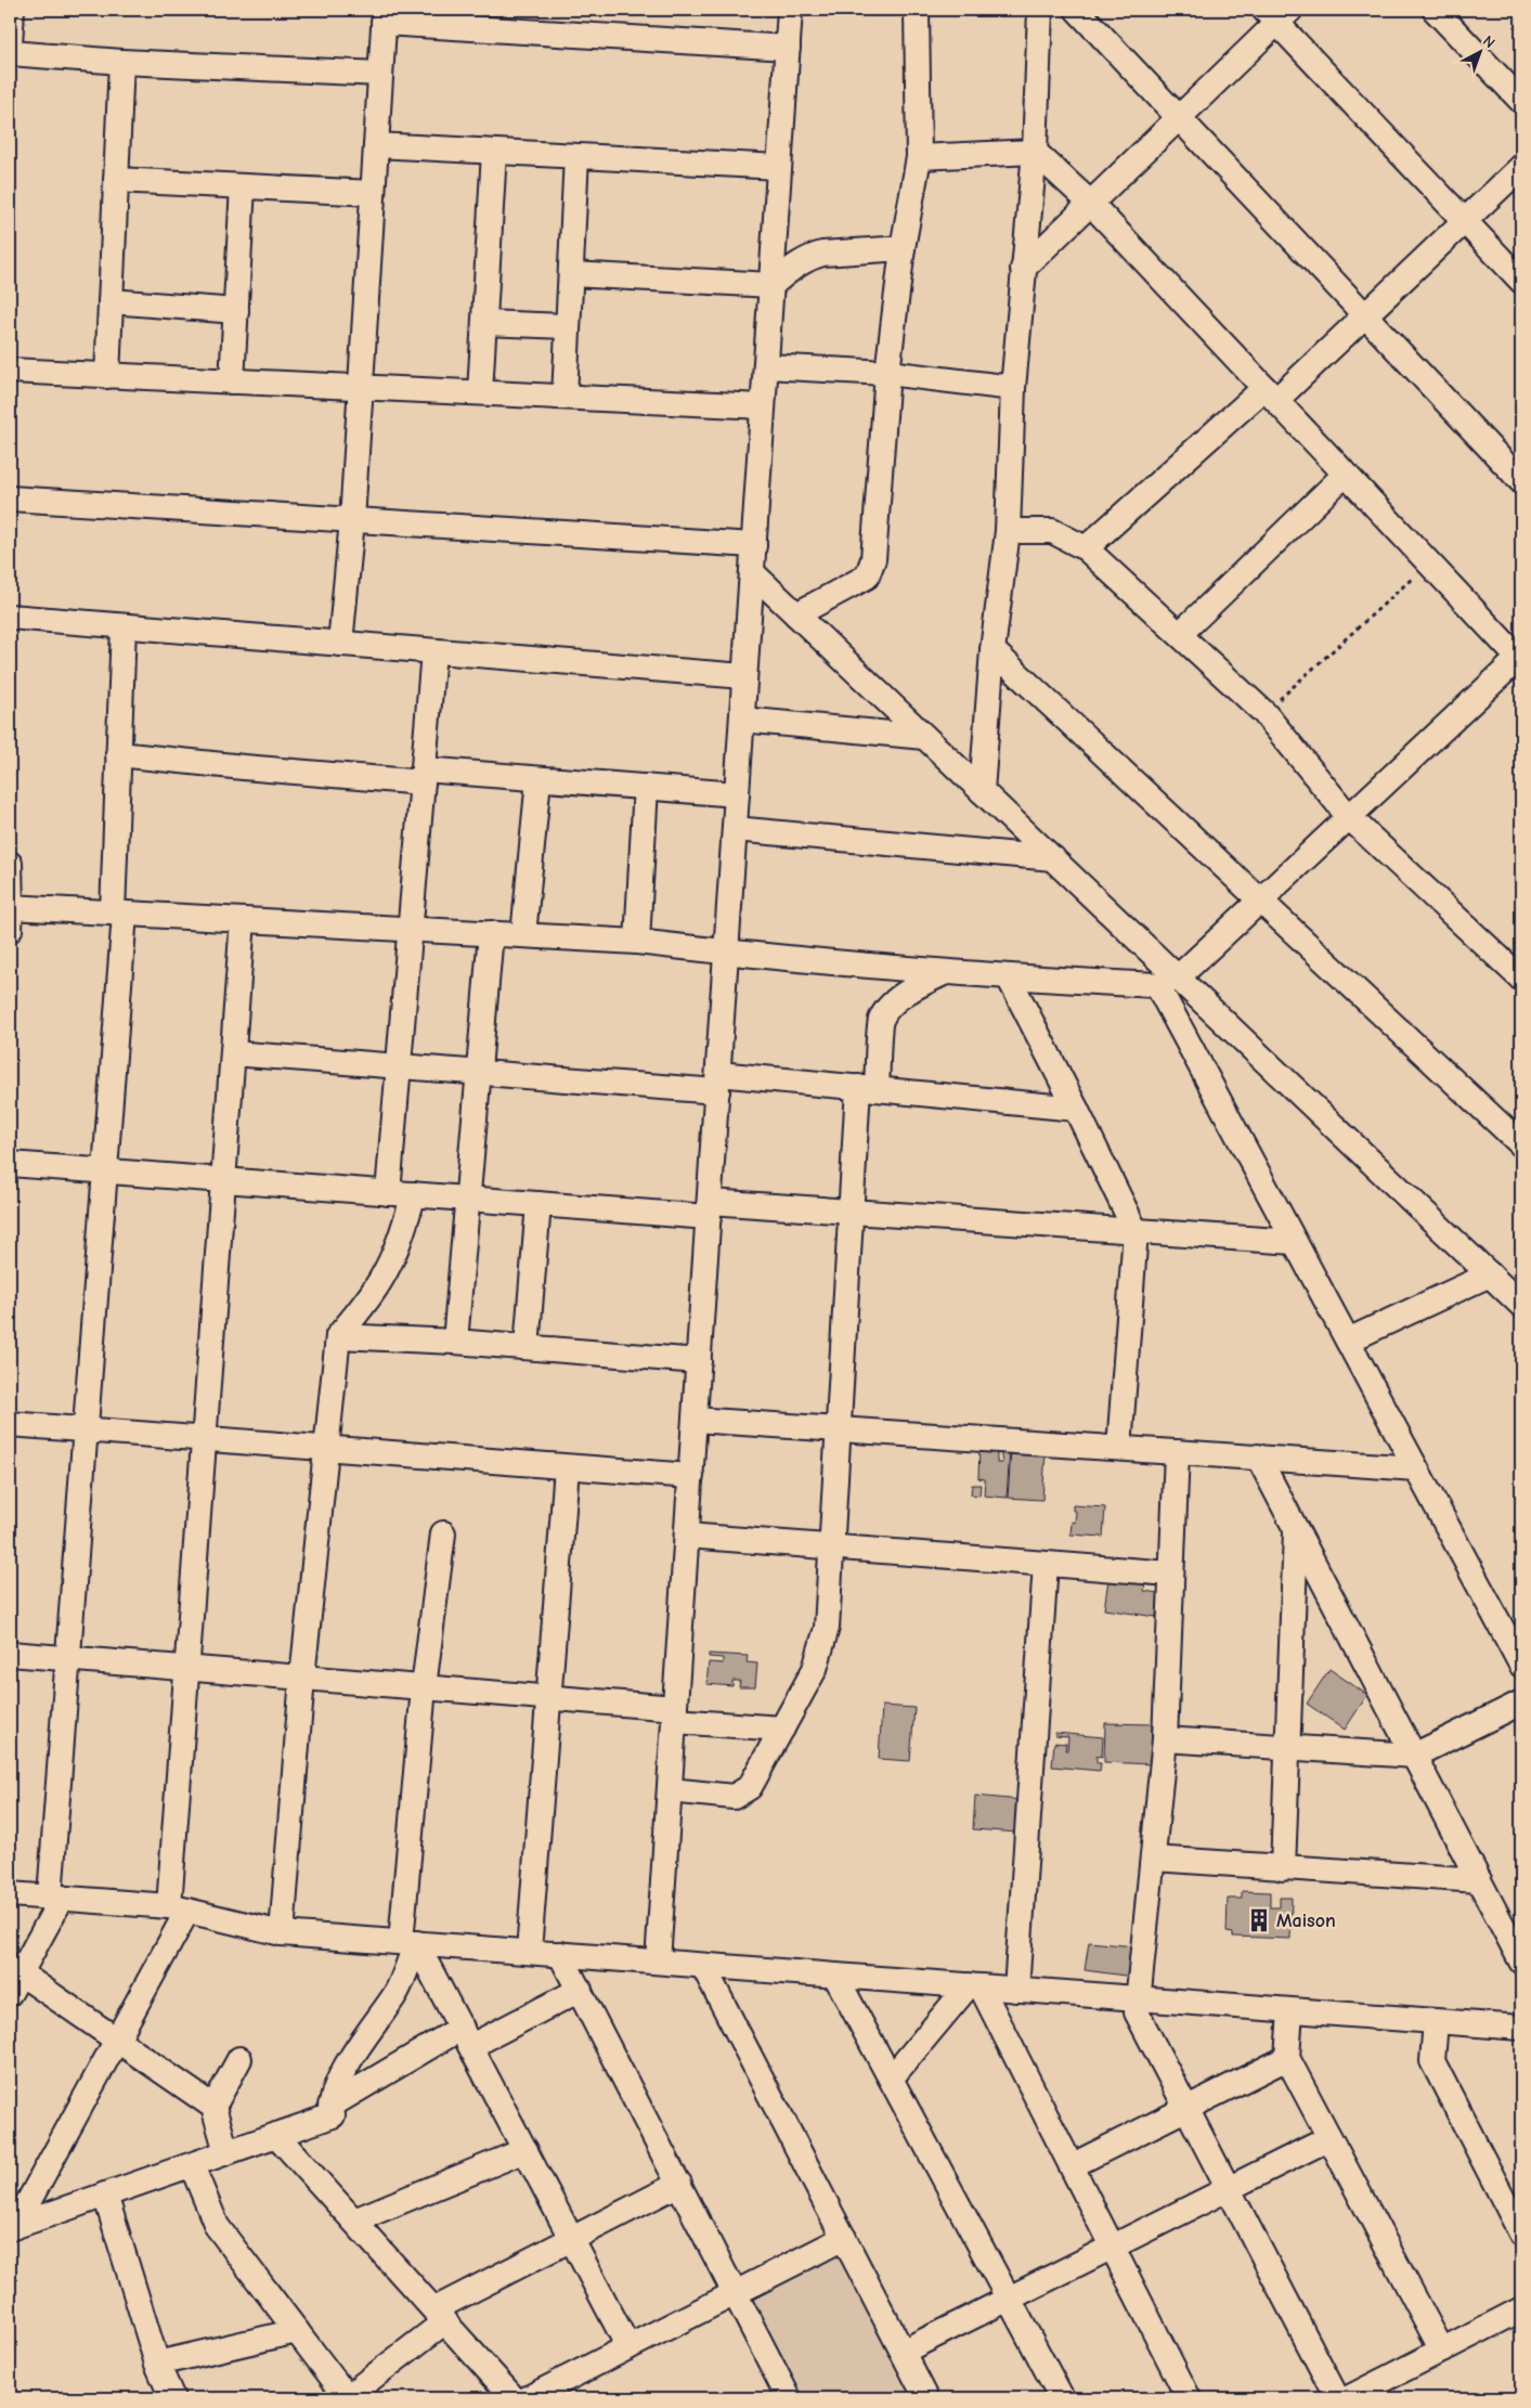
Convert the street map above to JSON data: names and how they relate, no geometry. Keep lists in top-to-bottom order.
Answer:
{
  "places": {
    "building": ["Maison"]
  },
  "north": "top right"
}
